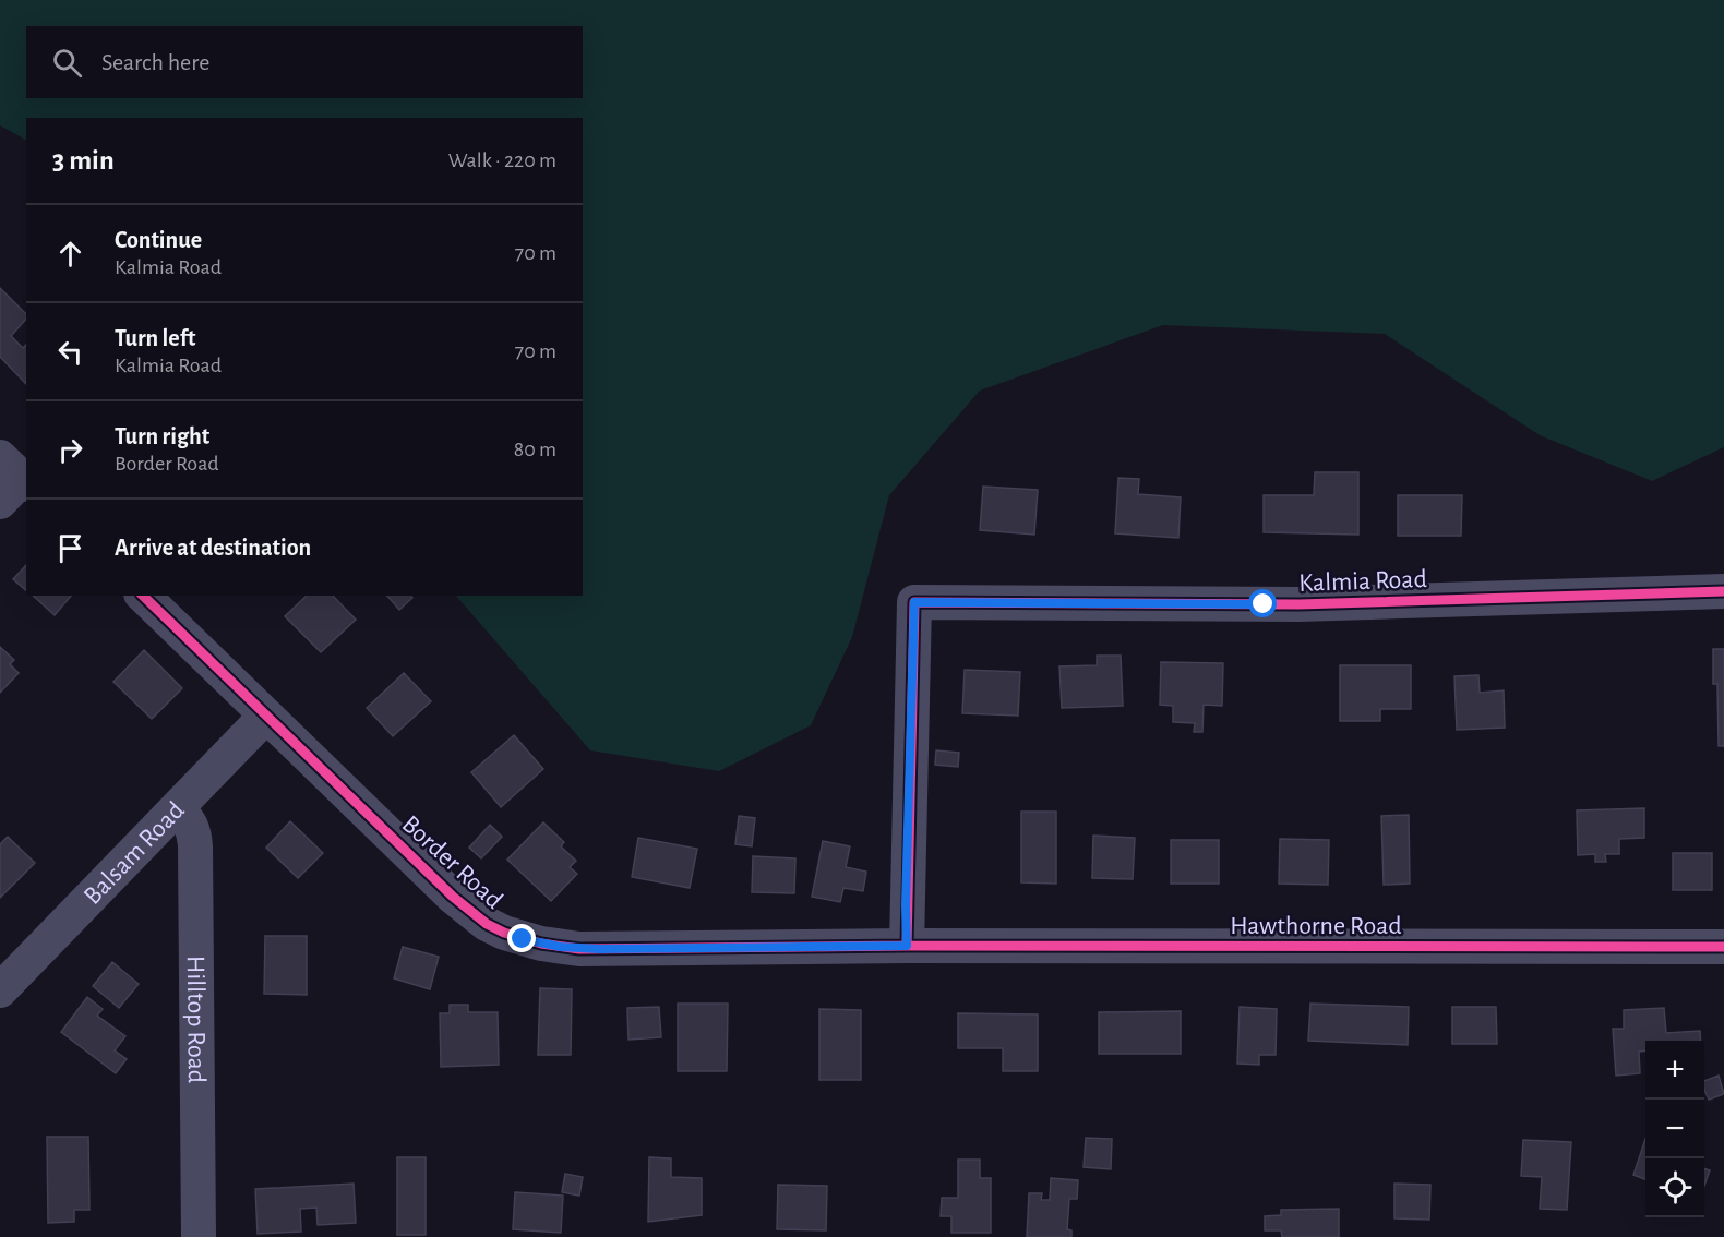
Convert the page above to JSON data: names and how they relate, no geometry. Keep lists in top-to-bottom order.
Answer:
{
  "streets": {
    "street": [
      "Kalmia Road",
      "Balsam Road",
      "Border Road",
      "Hawthorne Road",
      "Hilltop Road"
    ]
  },
  "crossings": [
    ["Kalmia Road", "Border Road"],
    ["Kalmia Road", "Hawthorne Road"],
    ["Balsam Road", "Border Road"],
    ["Balsam Road", "Hilltop Road"],
    ["Border Road", "Hawthorne Road"]
  ],
  "page": {
    "search": "Search here",
    "heading": ["3 min", "Walk · 220 m"],
    "list": [
      ["Continue", "Kalmia Road", "70 m"],
      ["Turn left", "Kalmia Road", "70 m"],
      ["Turn right", "Border Road", "80 m"],
      "Arrive at destination"
    ],
    "map_buttons": ["+", "−"]
  }
}
